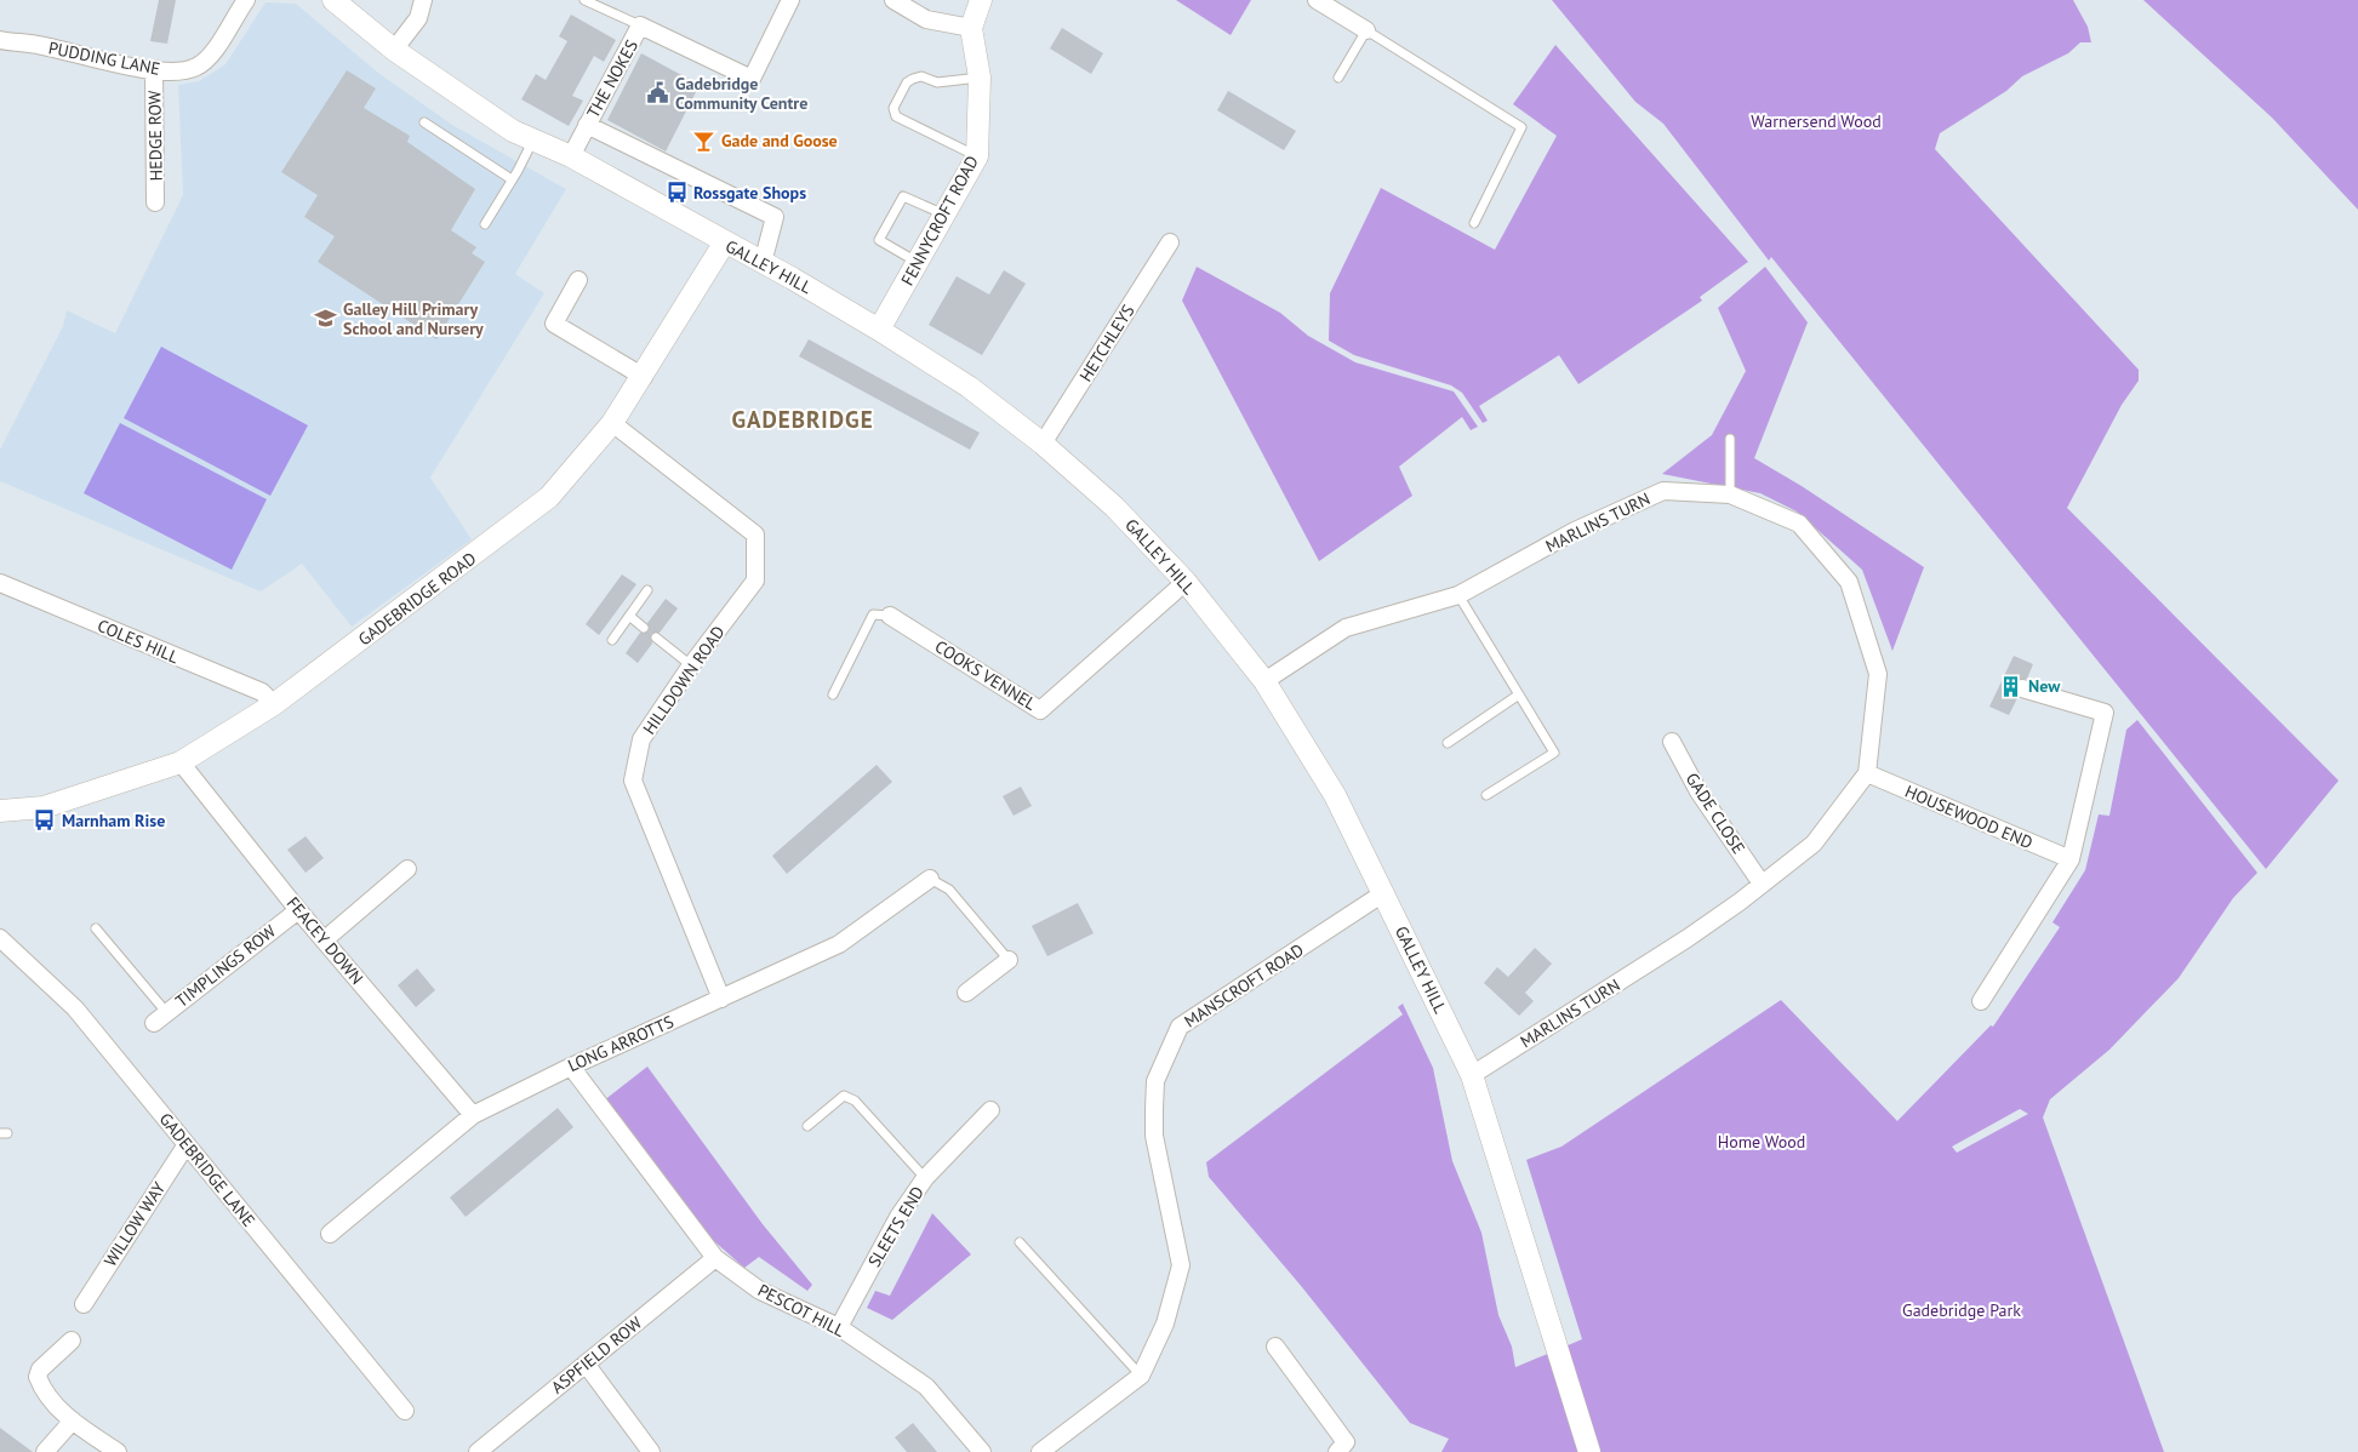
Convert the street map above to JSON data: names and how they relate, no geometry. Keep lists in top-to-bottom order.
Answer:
{
  "streets": {
    "street": [
      "PUDDING LANE",
      "THE NOKES",
      "HEDGE ROW",
      "FENNYCROFT ROAD",
      "GALLEY HILL",
      "HETCHLEYS",
      "MARLINS TURN",
      "GADEBRIDGE ROAD",
      "COLES HILL",
      "COOKS VENNEL",
      "HILLDOWN ROAD",
      "GADE CLOSE",
      "HOUSEWOOD END",
      "FEACEY DOWN",
      "TIMPLINGS ROW",
      "MANSCROFT ROAD",
      "LONG ARROTTS",
      "GADEBRIDGE LANE",
      "WILLOW WAY",
      "SLEETS END",
      "PESCOT HILL",
      "ASPFIELD ROW"
    ]
  },
  "crossings": [
    ["PUDDING LANE", "HEDGE ROW"],
    ["THE NOKES", "GALLEY HILL"],
    ["FENNYCROFT ROAD", "GALLEY HILL"],
    ["GALLEY HILL", "HETCHLEYS"],
    ["GALLEY HILL", "MARLINS TURN"],
    ["GALLEY HILL", "GADEBRIDGE ROAD"],
    ["GALLEY HILL", "COOKS VENNEL"],
    ["GALLEY HILL", "MANSCROFT ROAD"],
    ["MARLINS TURN", "GADE CLOSE"],
    ["MARLINS TURN", "HOUSEWOOD END"],
    ["GADEBRIDGE ROAD", "COLES HILL"],
    ["GADEBRIDGE ROAD", "HILLDOWN ROAD"],
    ["GADEBRIDGE ROAD", "FEACEY DOWN"],
    ["HILLDOWN ROAD", "LONG ARROTTS"],
    ["FEACEY DOWN", "TIMPLINGS ROW"],
    ["FEACEY DOWN", "LONG ARROTTS"],
    ["LONG ARROTTS", "PESCOT HILL"],
    ["GADEBRIDGE LANE", "WILLOW WAY"],
    ["SLEETS END", "PESCOT HILL"],
    ["PESCOT HILL", "ASPFIELD ROW"]
  ],
  "districts": ["GADEBRIDGE"],
  "parks": ["Warnersend Wood", "Home Wood", "Gadebridge Park"],
  "places": {
    "public building": ["Gadebridge Community Centre"],
    "bar": ["Gade and Goose"],
    "bus stop": ["Rossgate Shops", "Marnham Rise"],
    "school or university": ["Galley Hill Primary School and Nursery"],
    "building": ["New"]
  }
}
